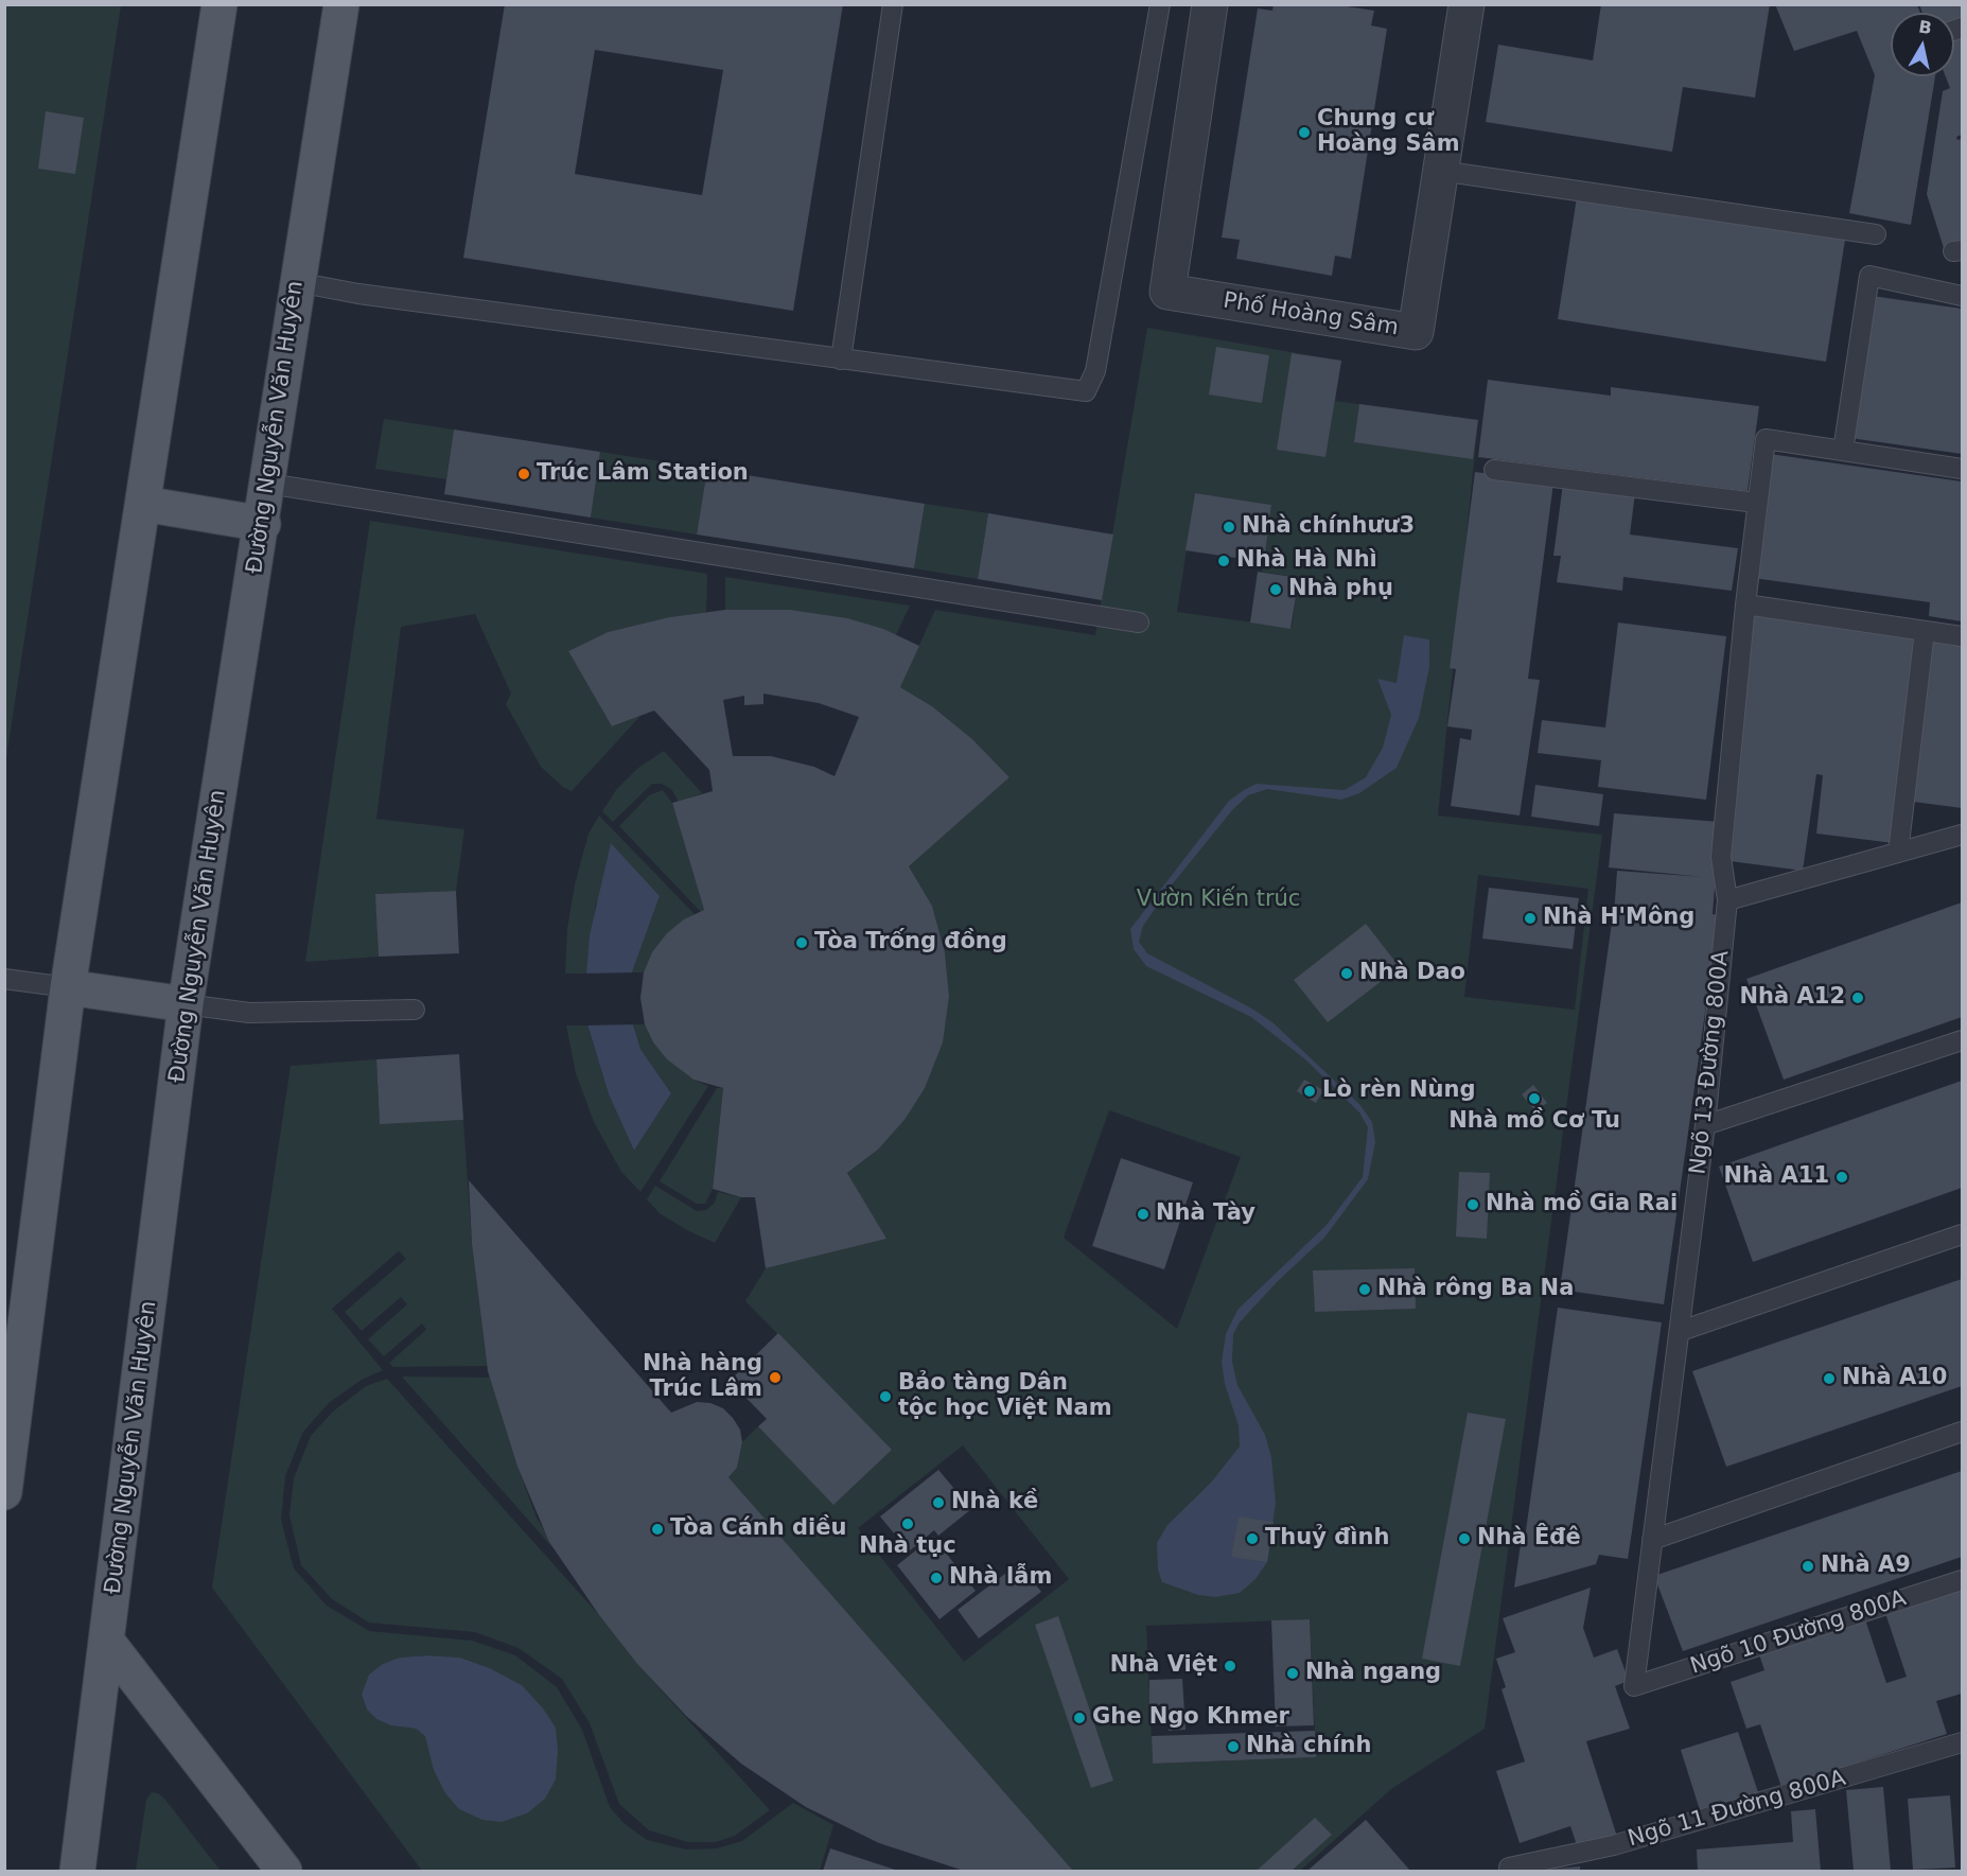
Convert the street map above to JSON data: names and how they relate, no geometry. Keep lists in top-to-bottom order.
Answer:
{
  "streets": {
    "main road": ["Đường Nguyễn Văn Huyên"],
    "street": ["Phố Hoàng Sâm"],
    "lane": ["Ngõ 13 Đường 800A", "Ngõ 10 Đường 800A", "Ngõ 11 Đường 800A"]
  },
  "crossings": [
    ["Ngõ 13 Đường 800A", "Ngõ 10 Đường 800A"]
  ],
  "parks": ["Vườn Kiến trúc"],
  "places": [
    "Chung cư Hoàng Sâm",
    "Trúc Lâm Station",
    "Nhà chínhưư3",
    "Nhà Hà Nhì",
    "Nhà phụ",
    "Nhà H'Mông",
    "Tòa Trống đồng",
    "Nhà Dao",
    "Nhà A12",
    "Lò rèn Nùng",
    "Nhà mồ Cơ Tu",
    "Nhà A11",
    "Nhà mồ Gia Rai",
    "Nhà Tày",
    "Nhà rông Ba Na",
    "Nhà hàng Trúc Lâm",
    "Nhà A10",
    "Bảo tàng Dân tộc học Việt Nam",
    "Nhà kề",
    "Nhà tục",
    "Tòa Cánh diều",
    "Thuỷ đình",
    "Nhà Êđê",
    "Nhà A9",
    "Nhà lẫm",
    "Nhà Việt",
    "Nhà ngang",
    "Ghe Ngo Khmer",
    "Nhà chính"
  ],
  "north": "top"
}
